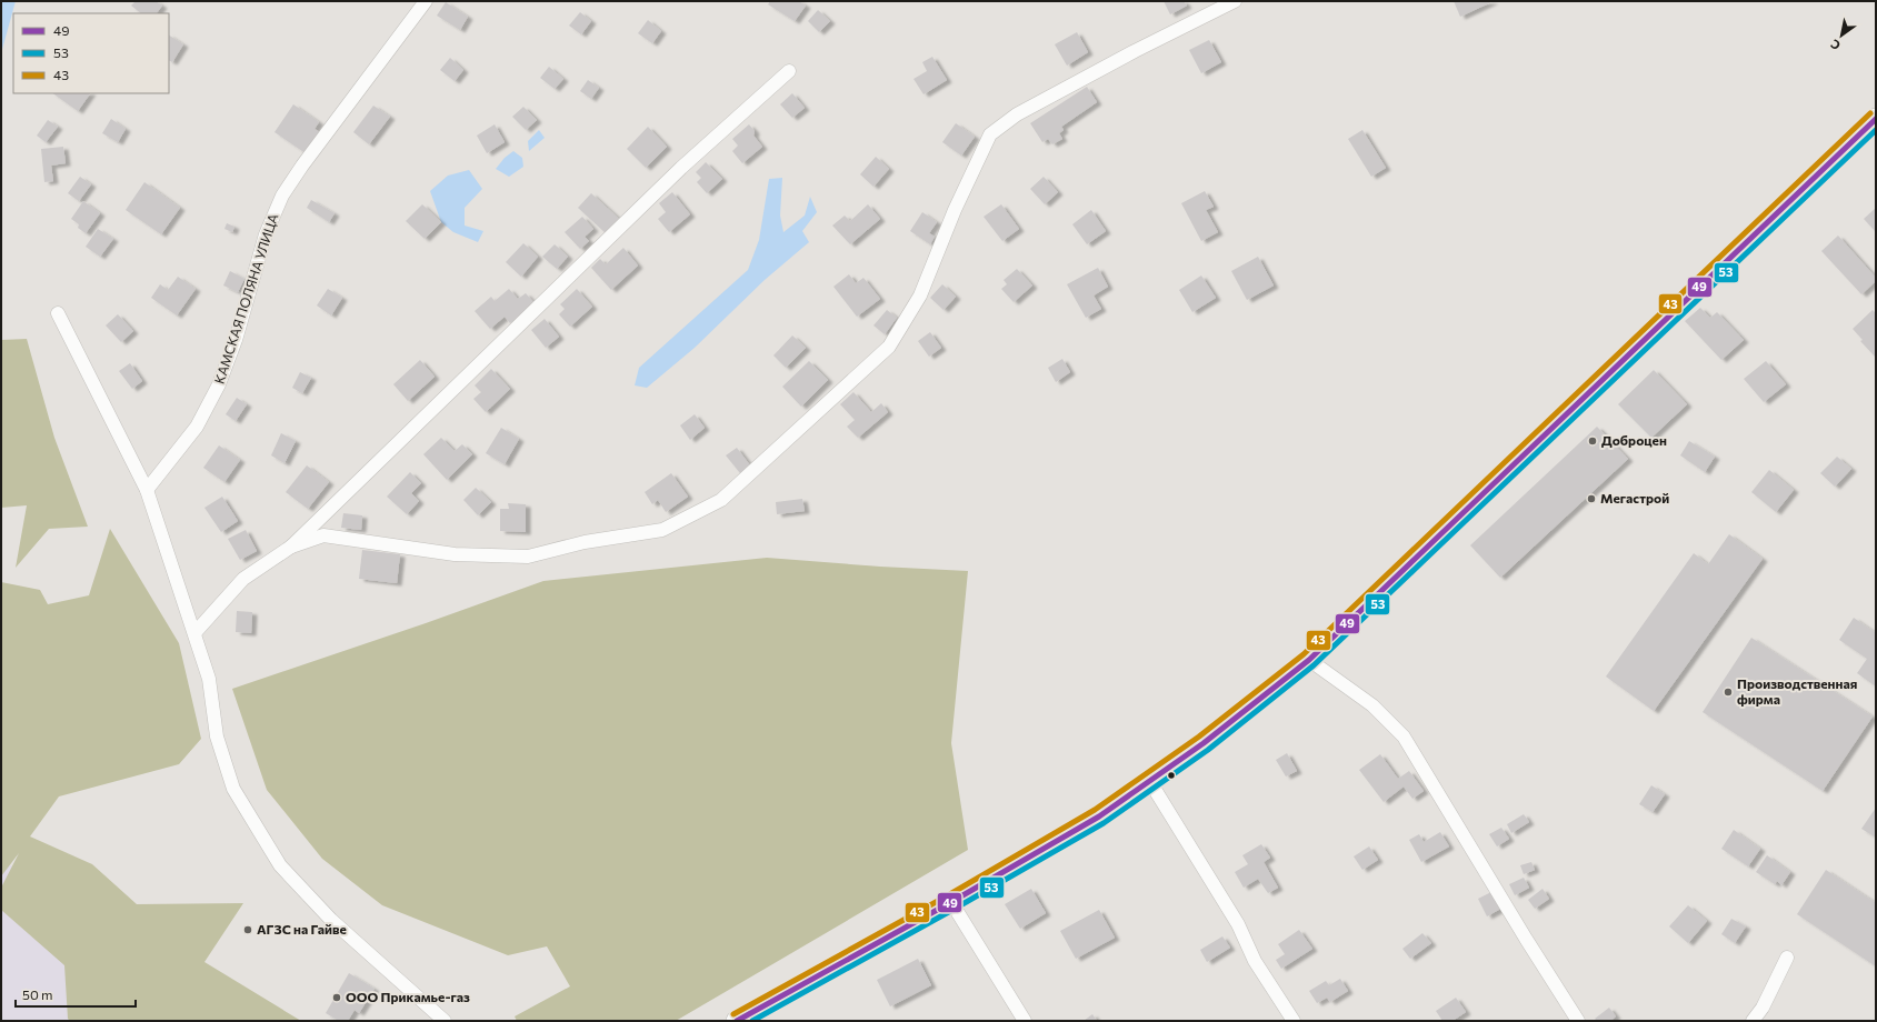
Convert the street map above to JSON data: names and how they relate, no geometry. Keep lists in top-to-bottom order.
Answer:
{
  "streets": {
    "street": ["КАМСКАЯ ПОЛЯНА УЛИЦА"]
  },
  "places": [
    "Доброцен",
    "Мегастрой",
    "Производственная фирма",
    "АГЗС на Гайве",
    "ООО Прикамье-газ"
  ],
  "lines": ["transit line 43", "transit line 49", "transit line 53"],
  "legend": ["49", "53", "43"],
  "scale_bar": "50 m",
  "north": "bottom left"
}
